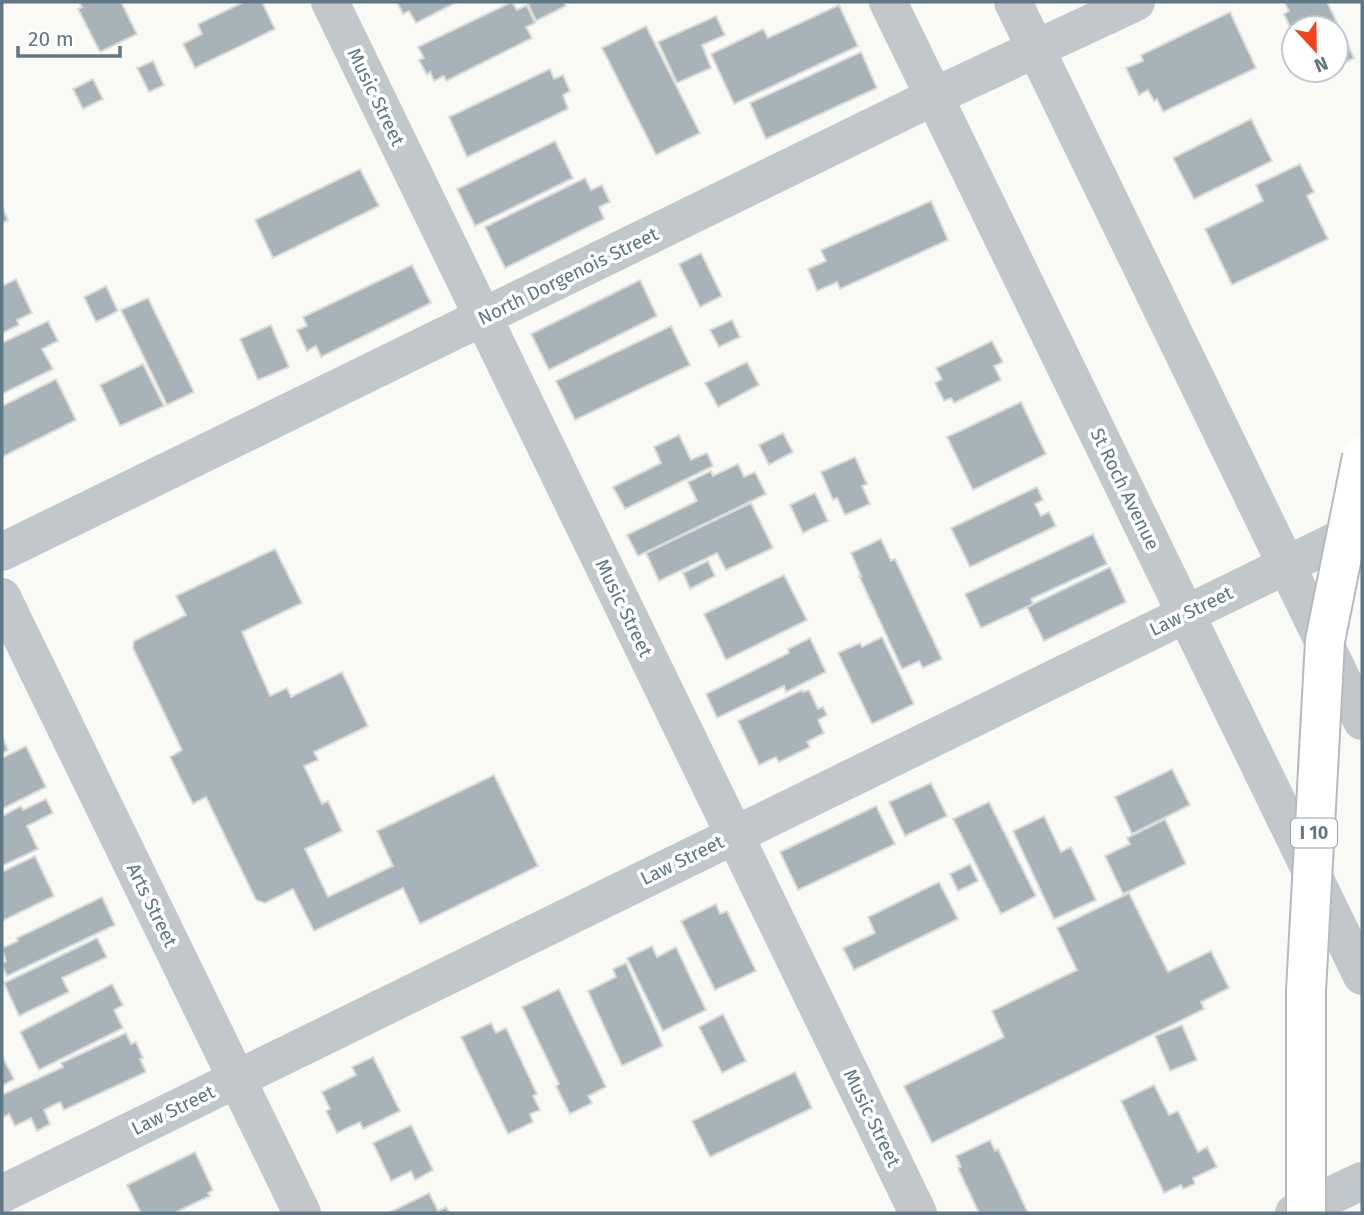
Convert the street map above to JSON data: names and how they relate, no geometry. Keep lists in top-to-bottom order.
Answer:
{
  "streets": {
    "highway": ["I 10"],
    "street": [
      "Music Street",
      "North Dorgenois Street",
      "St Roch Avenue",
      "Law Street",
      "Arts Street"
    ]
  },
  "crossings": [
    ["Music Street", "North Dorgenois Street"],
    ["Music Street", "Law Street"],
    ["North Dorgenois Street", "St Roch Avenue"],
    ["St Roch Avenue", "Law Street"],
    ["Law Street", "Arts Street"]
  ],
  "scale_bar": "20 m",
  "north": "bottom"
}
